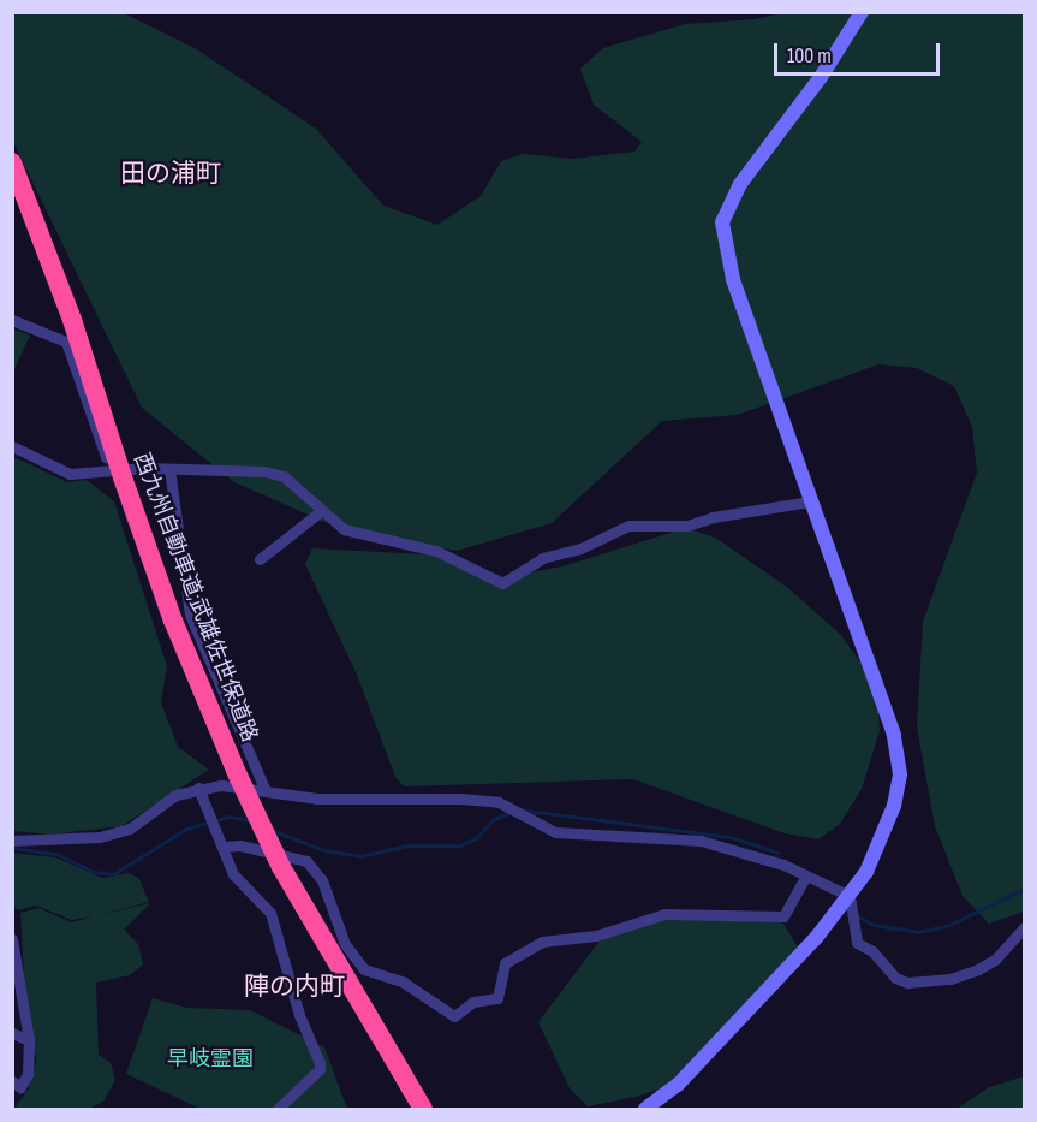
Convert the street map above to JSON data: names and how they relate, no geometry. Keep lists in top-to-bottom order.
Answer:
{
  "streets": {
    "highway": ["西九州自動車道;武雄佐世保道路"]
  },
  "districts": ["田の浦町", "陣の内町"],
  "parks": ["早岐霊園"],
  "scale_bar": "100 m"
}
